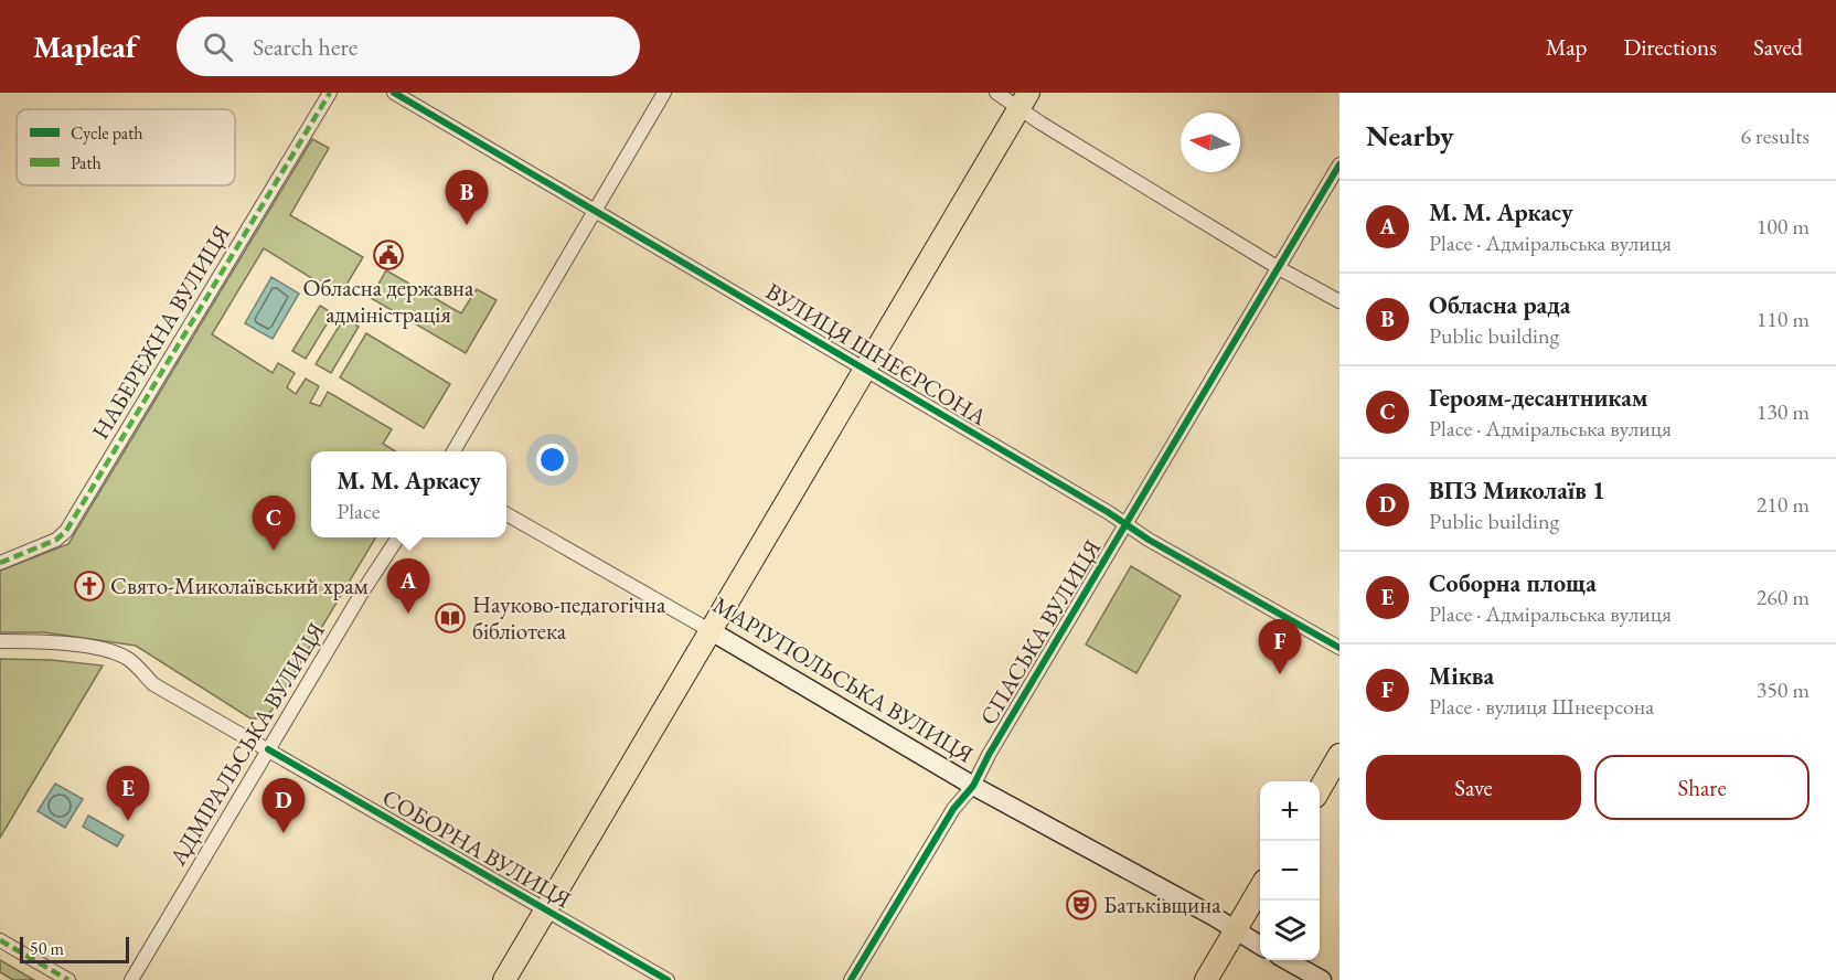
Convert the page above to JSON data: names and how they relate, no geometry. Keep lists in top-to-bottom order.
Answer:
{
  "streets": {
    "street": [
      "НАБЕРЕЖНА ВУЛИЦЯ",
      "ВУЛИЦЯ ШНЕЄРСОНА",
      "СПАСЬКА ВУЛИЦЯ",
      "МАРІУПОЛЬСЬКА ВУЛИЦЯ",
      "АДМІРАЛЬСЬКА ВУЛИЦЯ",
      "СОБОРНА ВУЛИЦЯ"
    ]
  },
  "crossings": [
    ["ВУЛИЦЯ ШНЕЄРСОНА", "СПАСЬКА ВУЛИЦЯ"],
    ["СПАСЬКА ВУЛИЦЯ", "МАРІУПОЛЬСЬКА ВУЛИЦЯ"],
    ["АДМІРАЛЬСЬКА ВУЛИЦЯ", "СОБОРНА ВУЛИЦЯ"]
  ],
  "places": {
    "public building": ["Обласна державна адміністрація"],
    "church": ["Свято-Миколаївський храм"],
    "library": ["Науково-педагогічна бібліотека"],
    "theatre": ["Батьківщина"]
  },
  "legend": ["Cycle path", "Path"],
  "scale_bar": "50 m",
  "north": "left",
  "page": {
    "header": "Mapleaf",
    "search": "Search here",
    "nav": ["Map", "Directions", "Saved"],
    "heading": ["Nearby", "6 results"],
    "pins": [
      "B",
      "C",
      "A",
      "F",
      "E",
      "D"
    ],
    "list": [
      {
        "mark": "A",
        "name": "М. М. Аркасу",
        "note": "Place · Адміральська вулиця",
        "value": "100 m"
      },
      {
        "mark": "B",
        "name": "Обласна рада",
        "note": "Public building",
        "value": "110 m"
      },
      {
        "mark": "C",
        "name": "Героям-десантникам",
        "note": "Place · Адміральська вулиця",
        "value": "130 m"
      },
      {
        "mark": "D",
        "name": "ВПЗ Миколаїв 1",
        "note": "Public building",
        "value": "210 m"
      },
      {
        "mark": "E",
        "name": "Соборна площа",
        "note": "Place · Адміральська вулиця",
        "value": "260 m"
      },
      {
        "mark": "F",
        "name": "Міква",
        "note": "Place · вулиця Шнеєрсона",
        "value": "350 m"
      }
    ],
    "popup": ["М. М. Аркасу", "Place"],
    "buttons": ["Save", "Share"],
    "map_buttons": ["+", "−"],
    "scale": "50 m"
  }
}
